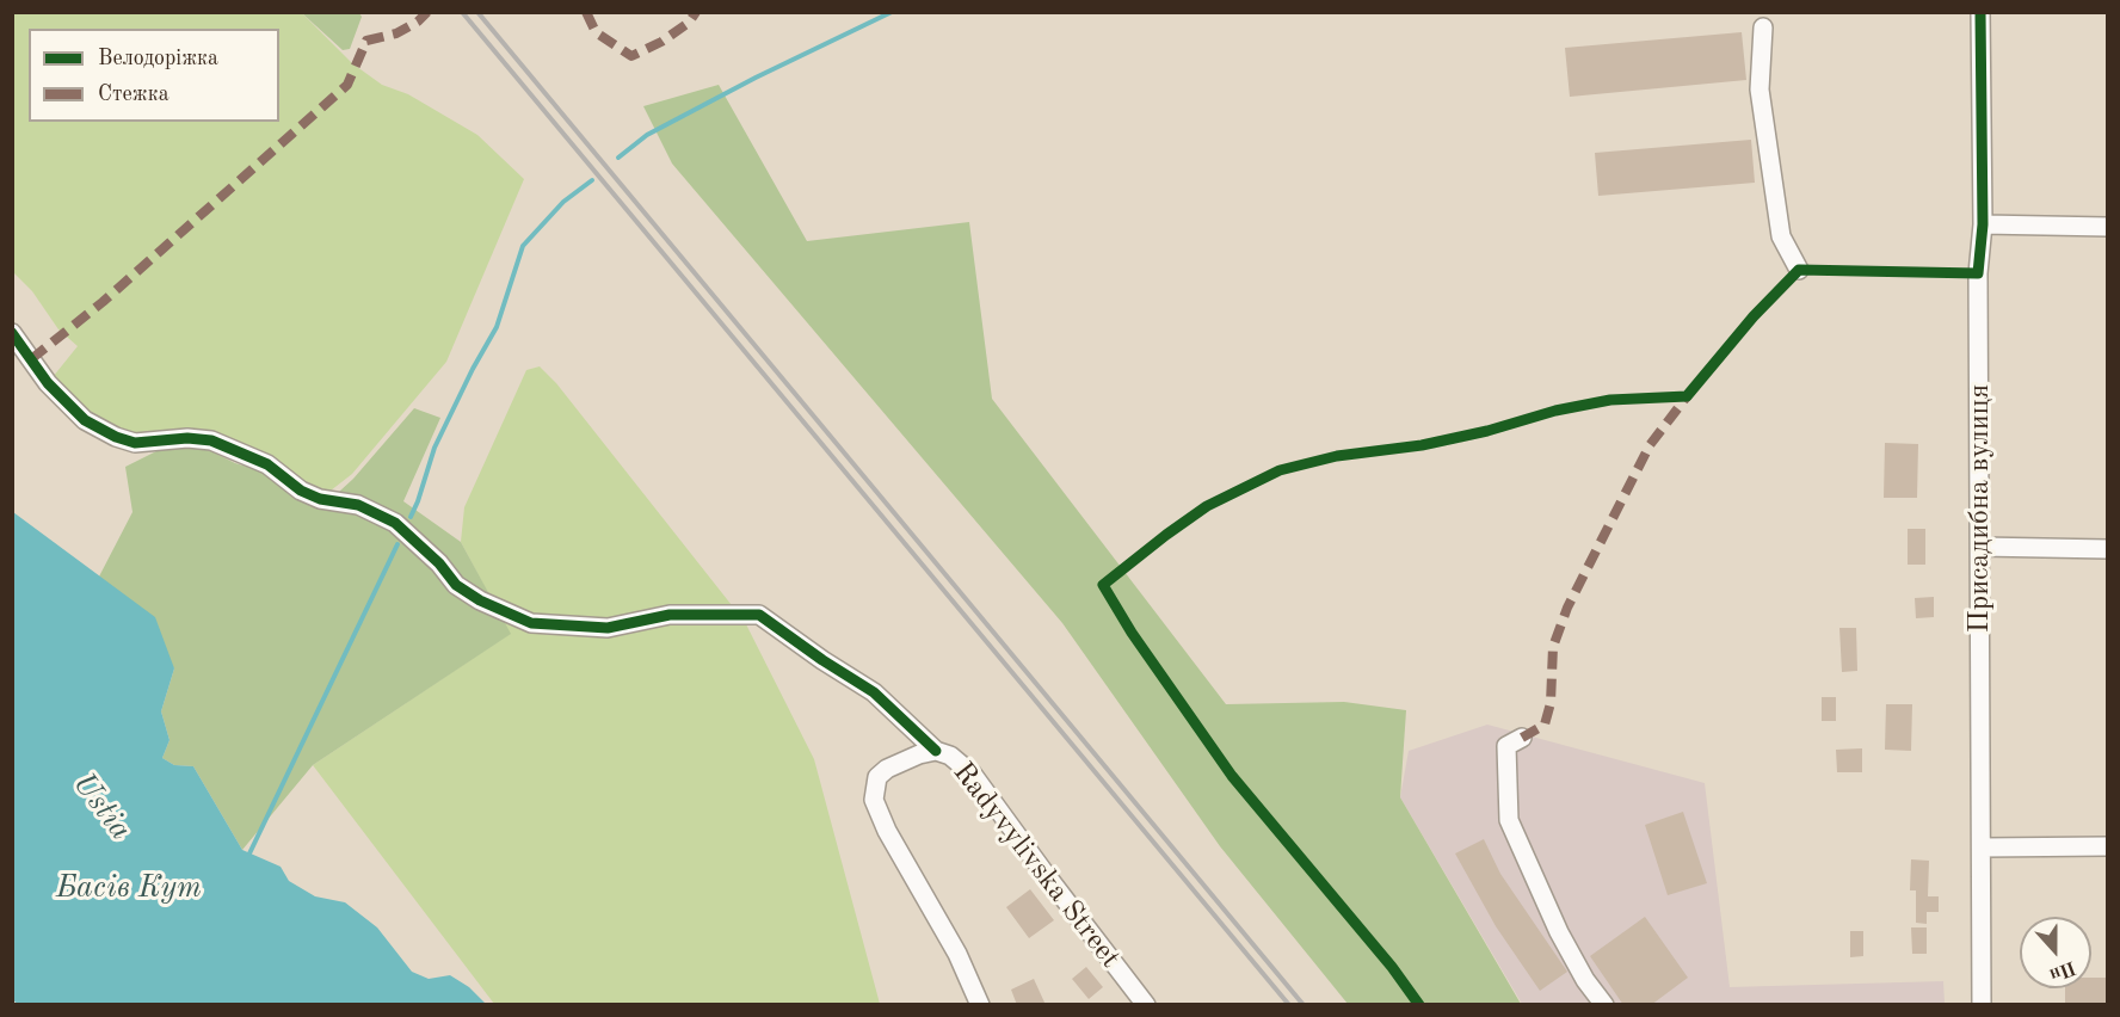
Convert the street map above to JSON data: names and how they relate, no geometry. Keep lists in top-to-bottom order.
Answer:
{
  "streets": {
    "street": ["Присадибна вулиця", "Radyvylivska Street"]
  },
  "water": ["Ustia", "Басів Кут"],
  "legend": ["Велодоріжка", "Стежка"],
  "north": "bottom"
}
